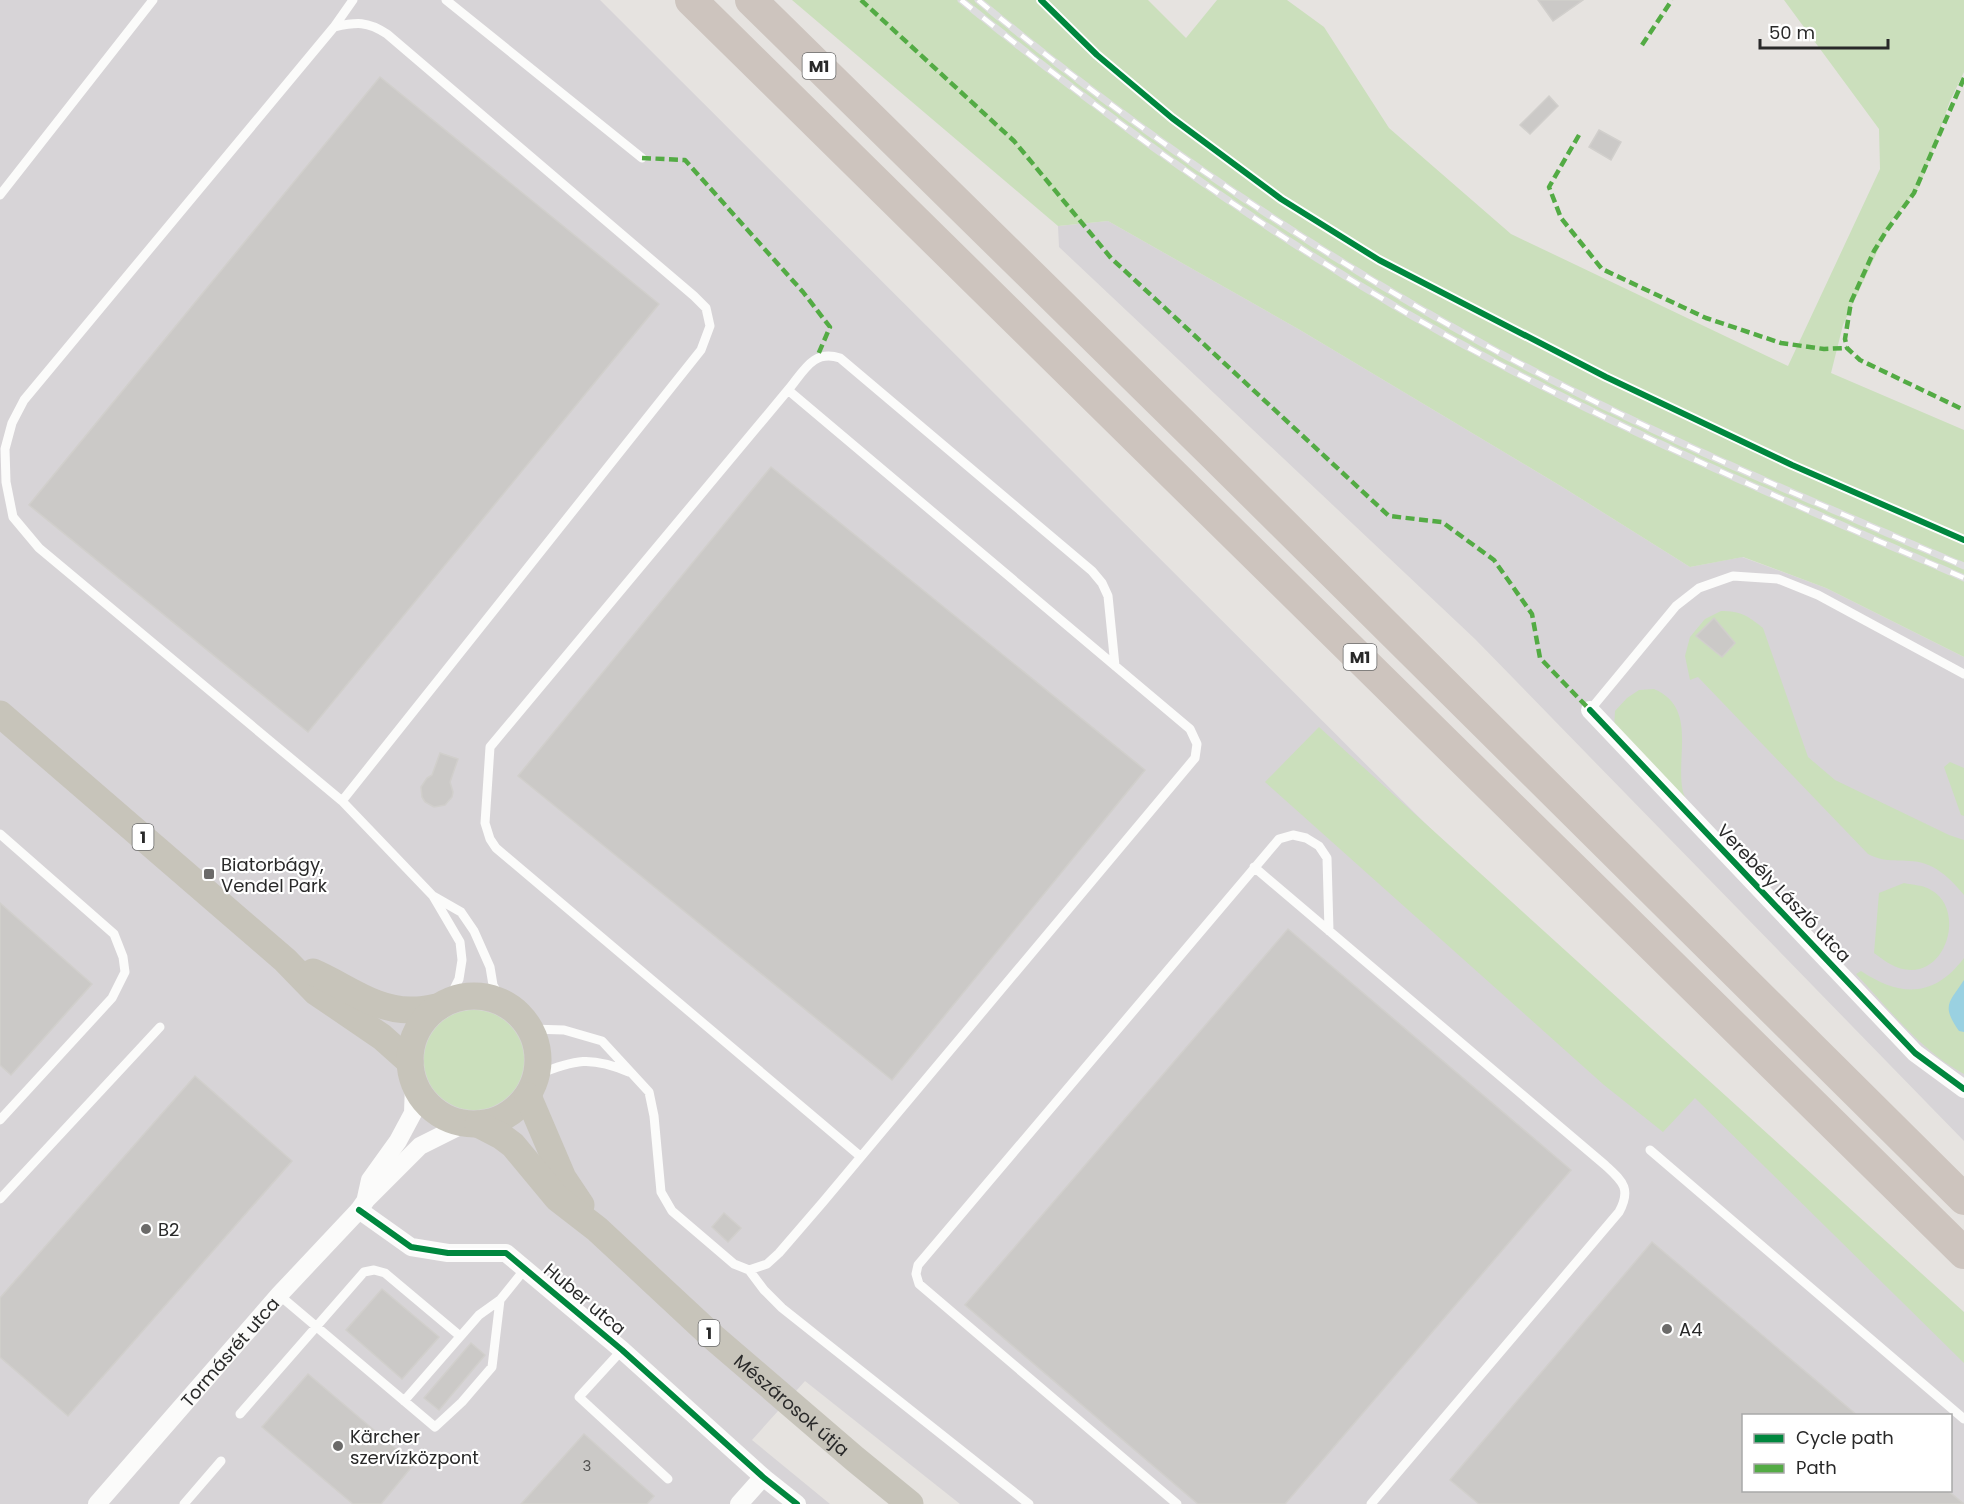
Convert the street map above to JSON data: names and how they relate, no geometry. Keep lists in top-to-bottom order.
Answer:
{
  "streets": {
    "highway": ["M1"],
    "main road": ["1", "Mészárosok útja"],
    "street": ["Verebély László utca", "Huber utca", "Tormásrét utca"]
  },
  "crossings": [
    ["Huber utca", "Tormásrét utca"],
    ["Tormásrét utca", "Mészárosok útja"]
  ],
  "places": {
    "transit": ["Biatorbágy, Vendel Park"],
    "other": ["B2", "A4", "Kärcher szervízközpont"]
  },
  "house_numbers": ["3"],
  "legend": ["Cycle path", "Path"],
  "scale_bar": "50 m"
}
